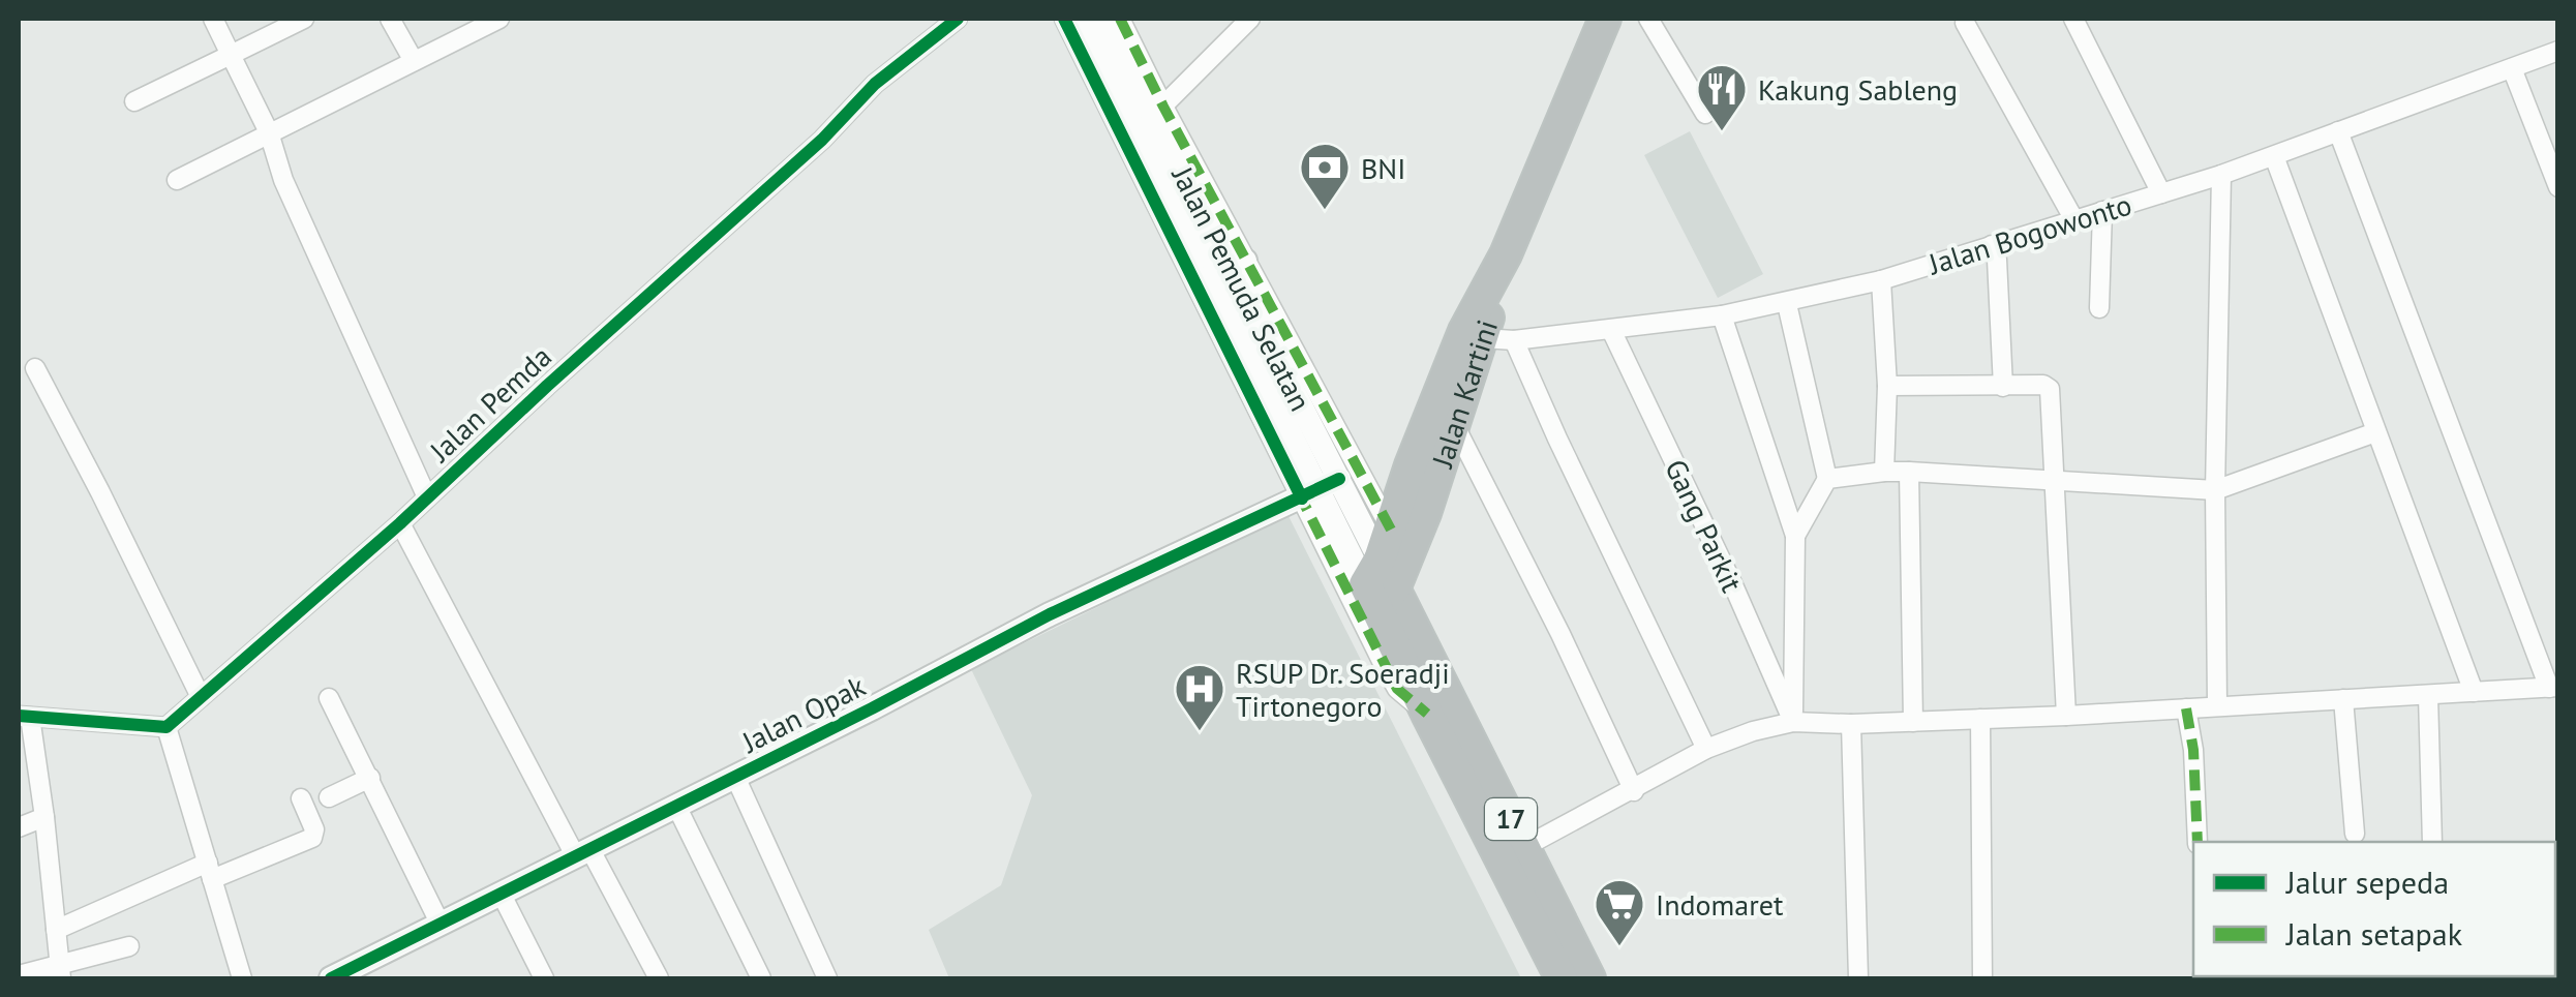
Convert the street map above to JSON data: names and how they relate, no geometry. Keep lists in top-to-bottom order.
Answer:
{
  "streets": {
    "highway": ["Jalan Kartini", "17"],
    "street": [
      "Jalan Bogowonto",
      "Jalan Pemuda Selatan",
      "Jalan Pemda",
      "Gang Parkit",
      "Jalan Opak"
    ]
  },
  "crossings": [
    ["Jalan Bogowonto", "Jalan Kartini"],
    ["Jalan Bogowonto", "Gang Parkit"],
    ["Jalan Pemuda Selatan", "Jalan Kartini"],
    ["Jalan Pemuda Selatan", "Jalan Opak"],
    ["Jalan Pemuda Selatan", "17"],
    ["Jalan Kartini", "17"]
  ],
  "places": {
    "restaurant": ["Kakung Sableng"],
    "bank": ["BNI"],
    "hospital": ["RSUP Dr. Soeradji Tirtonegoro"],
    "supermarket": ["Indomaret"]
  },
  "legend": ["Jalur sepeda", "Jalan setapak"]
}
